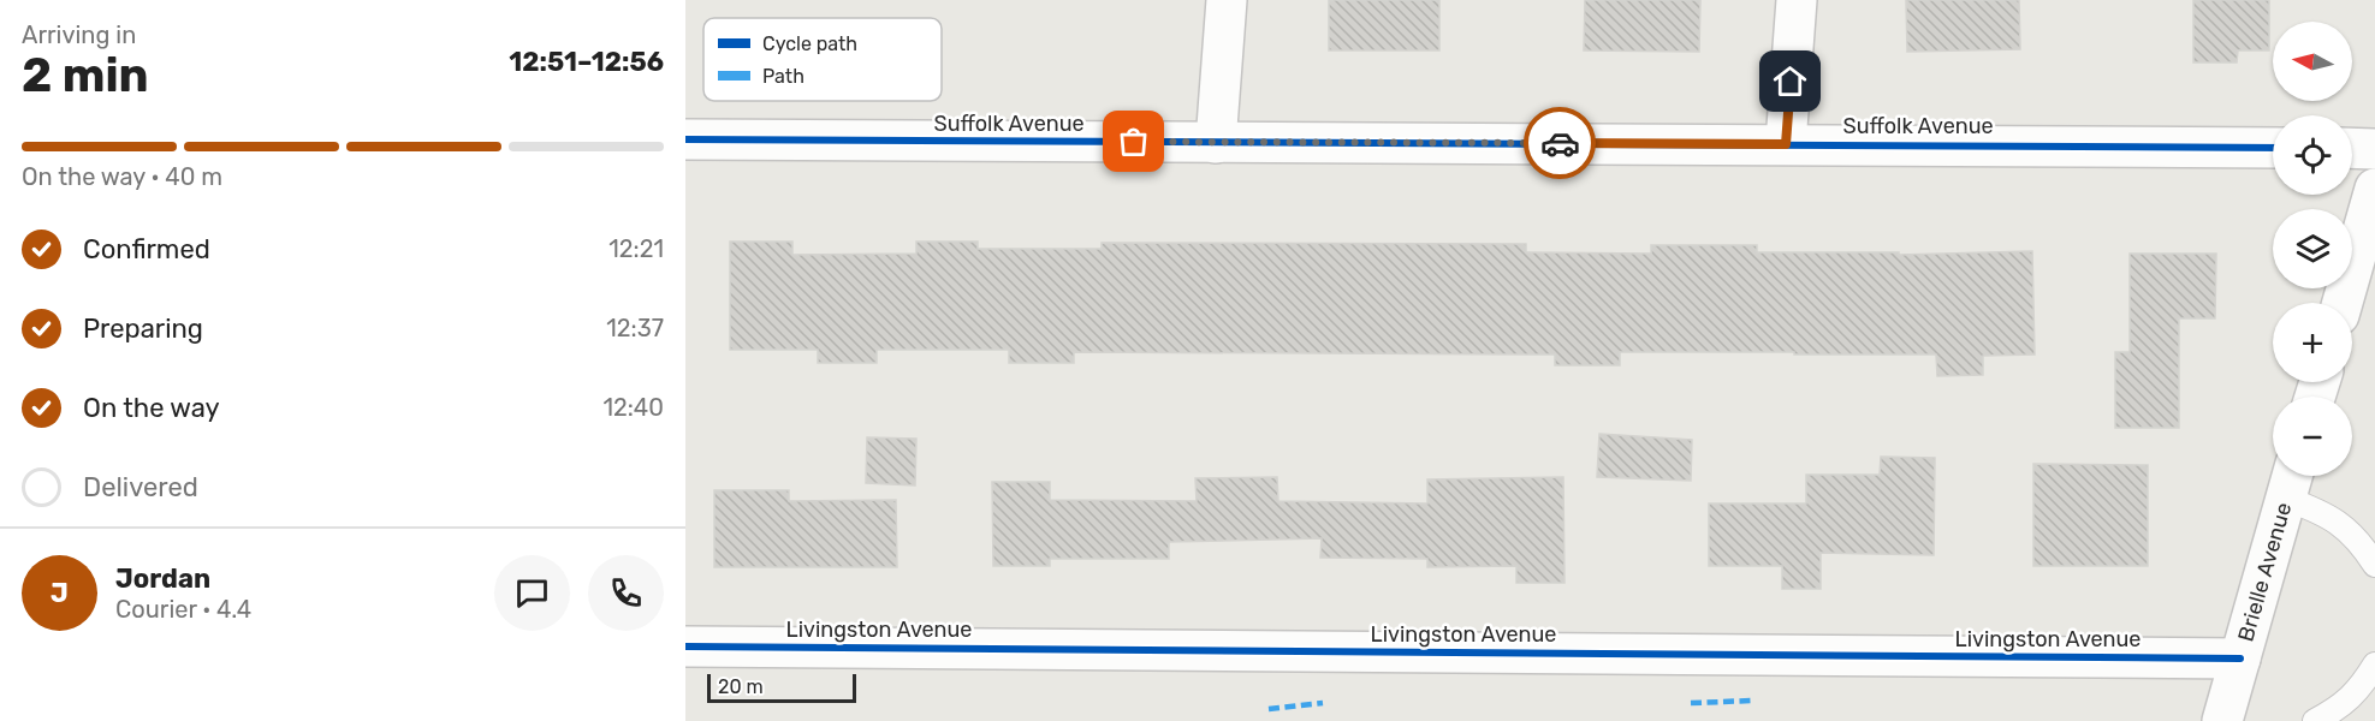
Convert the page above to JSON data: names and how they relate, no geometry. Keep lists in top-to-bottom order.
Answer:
{
  "streets": {
    "street": ["Suffolk Avenue", "Brielle Avenue", "Livingston Avenue"]
  },
  "crossings": [
    ["Brielle Avenue", "Livingston Avenue"]
  ],
  "legend": ["Cycle path", "Path"],
  "scale_bar": "20 m",
  "north": "left",
  "page": {
    "heading": ["2 min", "Arriving in", "12:51–12:56"],
    "panel": ["Jordan", "Courier · 4.4"],
    "map_buttons": ["+", "−"],
    "bar": "On the way · 40 m",
    "list": [
      ["Confirmed", "12:21"],
      ["Preparing", "12:37"],
      ["On the way", "12:40"],
      "Delivered"
    ],
    "round": "J",
    "scale": "20 m"
  }
}
